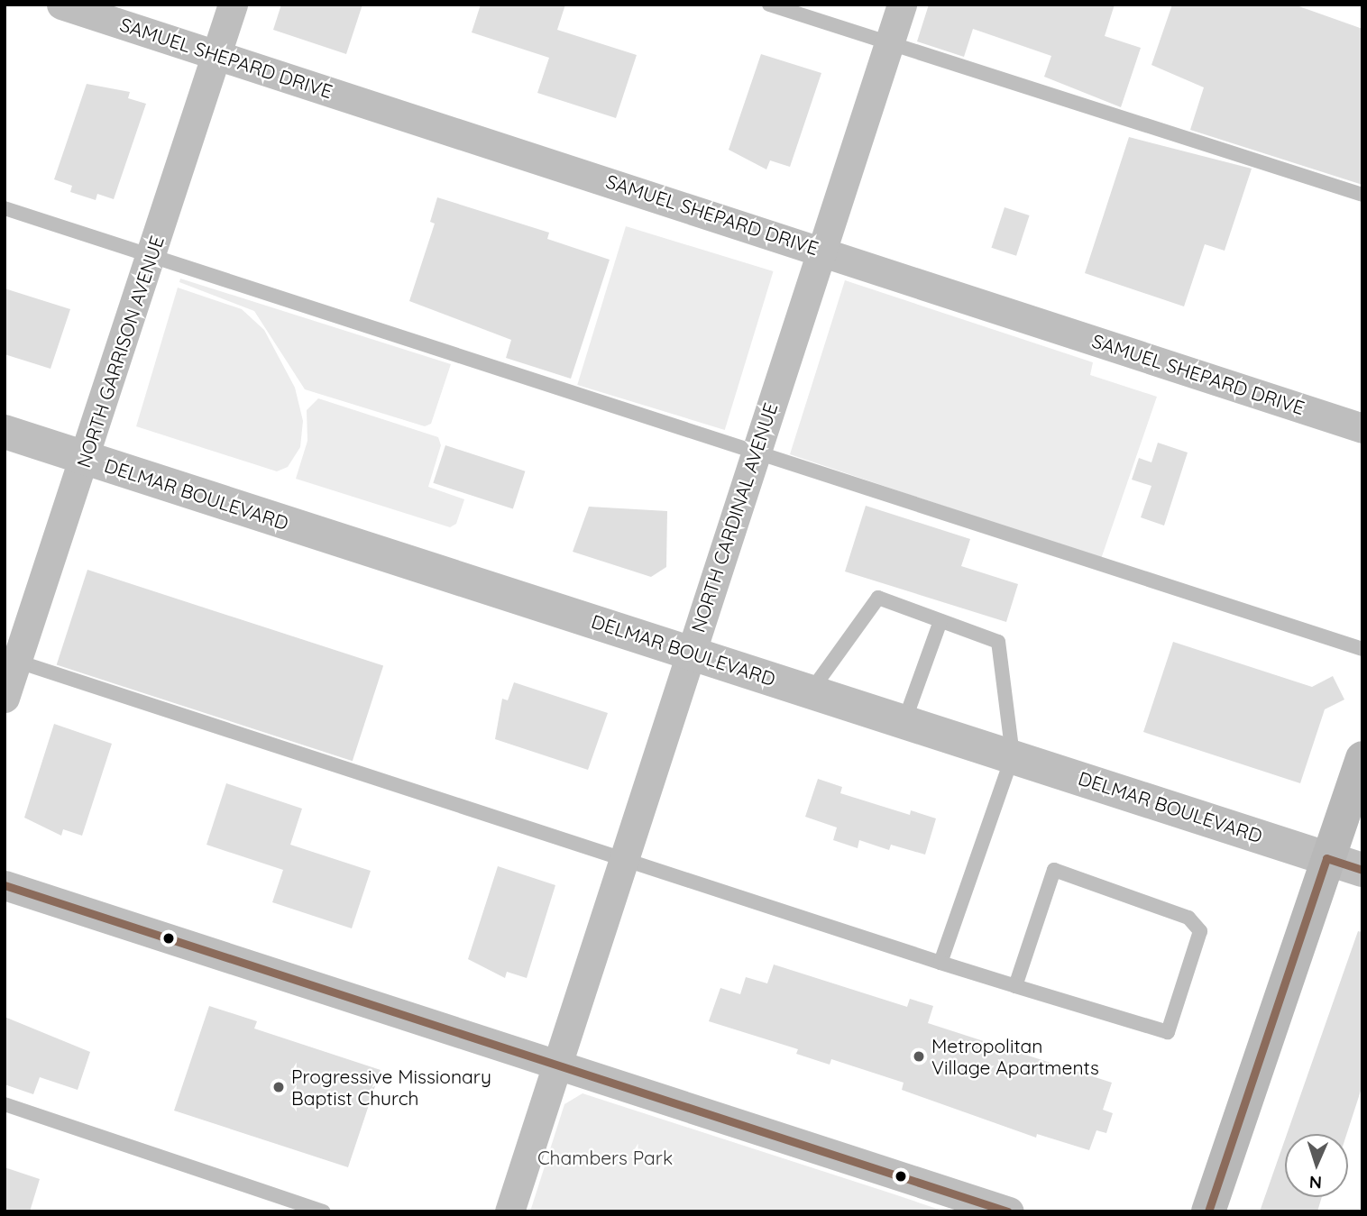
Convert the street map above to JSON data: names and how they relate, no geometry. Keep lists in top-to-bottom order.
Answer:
{
  "streets": {
    "street": [
      "SAMUEL SHEPARD DRIVE",
      "NORTH GARRISON AVENUE",
      "DELMAR BOULEVARD",
      "NORTH CARDINAL AVENUE"
    ]
  },
  "crossings": [
    ["SAMUEL SHEPARD DRIVE", "NORTH GARRISON AVENUE"],
    ["SAMUEL SHEPARD DRIVE", "NORTH CARDINAL AVENUE"],
    ["NORTH GARRISON AVENUE", "DELMAR BOULEVARD"],
    ["DELMAR BOULEVARD", "NORTH CARDINAL AVENUE"]
  ],
  "parks": ["Chambers Park"],
  "places": ["Metropolitan Village Apartments", "Progressive Missionary Baptist Church"],
  "north": "bottom"
}
